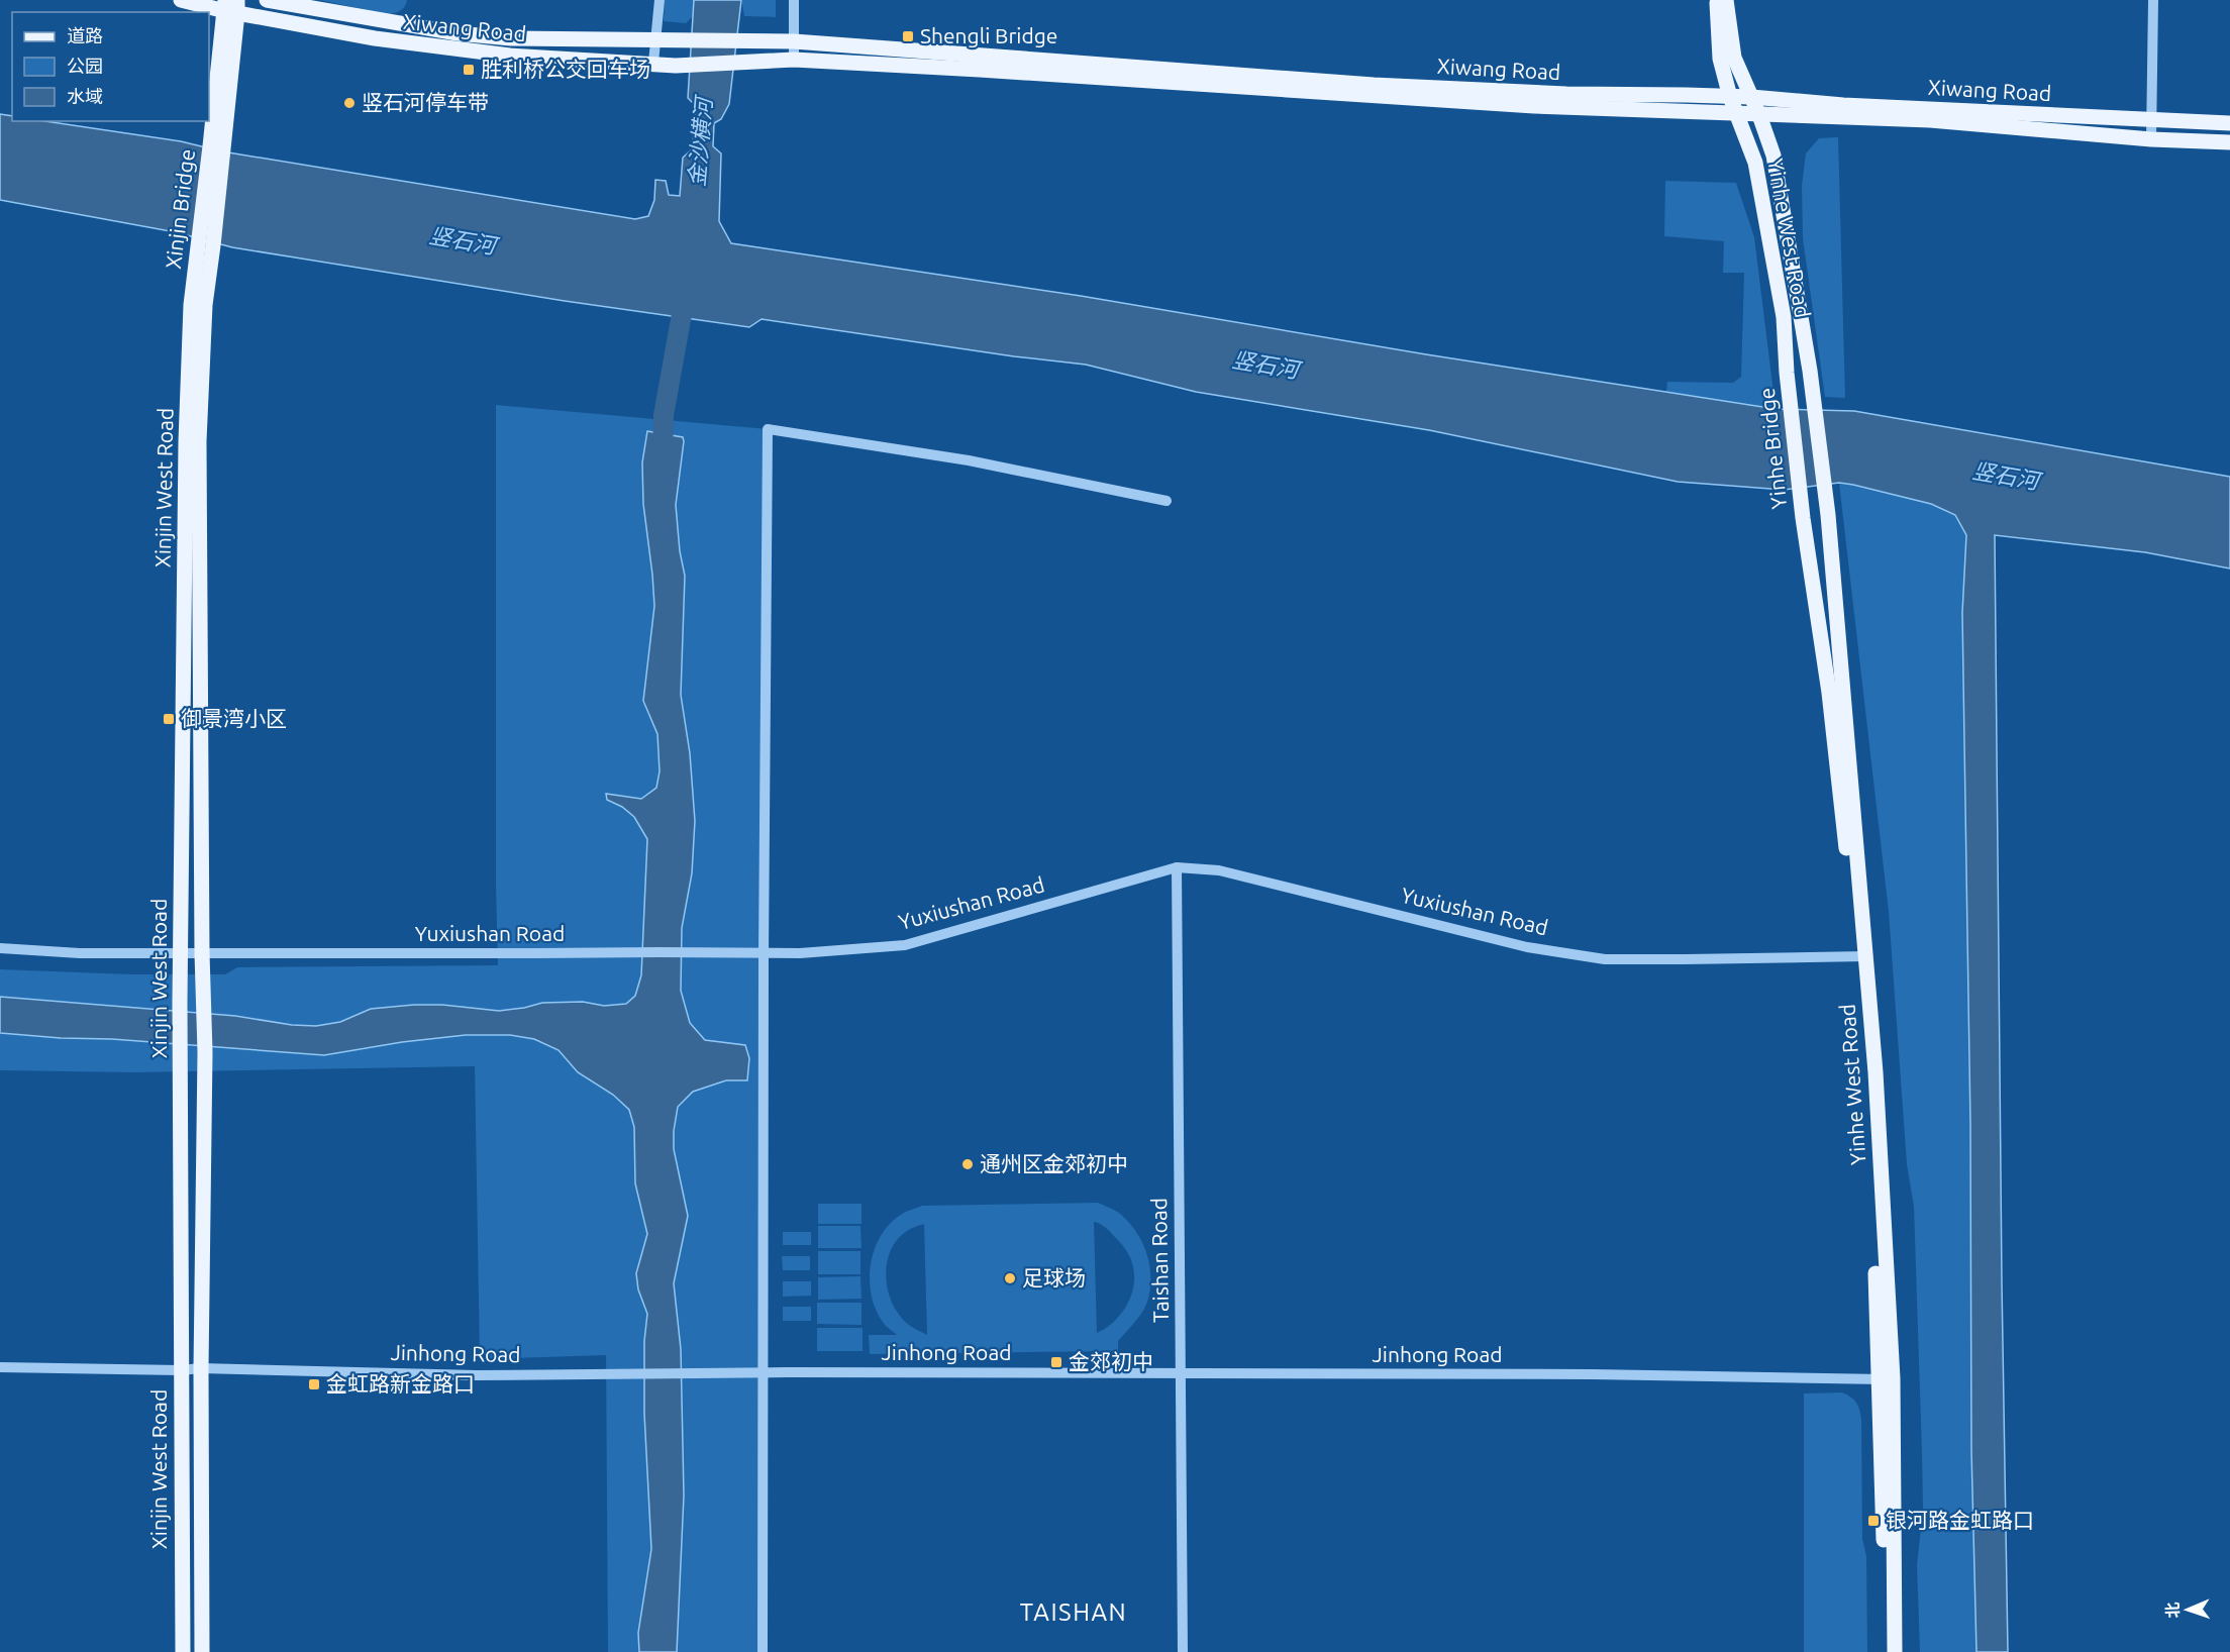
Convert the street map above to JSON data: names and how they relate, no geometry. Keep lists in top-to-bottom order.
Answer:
{
  "streets": {
    "main road": [
      "Xiwang Road",
      "Xinjin Bridge",
      "Yinhe West Road",
      "Yinhe Bridge",
      "Xinjin West Road"
    ],
    "street": ["Yuxiushan Road", "Taishan Road", "Jinhong Road"]
  },
  "crossings": [
    ["Xiwang Road", "Xinjin Bridge"],
    ["Xiwang Road", "Yinhe West Road"],
    ["Xinjin Bridge", "Xinjin West Road"],
    ["Yinhe West Road", "Yinhe Bridge"],
    ["Yinhe West Road", "Yuxiushan Road"],
    ["Yinhe West Road", "Jinhong Road"],
    ["Xinjin West Road", "Yuxiushan Road"],
    ["Xinjin West Road", "Jinhong Road"],
    ["Yuxiushan Road", "Taishan Road"],
    ["Taishan Road", "Jinhong Road"]
  ],
  "districts": ["TAISHAN"],
  "water": ["金沙横河", "竖石河"],
  "places": {
    "transit": [
      "Shengli Bridge",
      "胜利桥公交回车场",
      "御景湾小区",
      "金郊初中",
      "金虹路新金路口",
      "银河路金虹路口"
    ],
    "other": ["竖石河停车带", "通州区金郊初中", "足球场"]
  },
  "legend": ["道路", "公园", "水域"],
  "north": "left"
}
